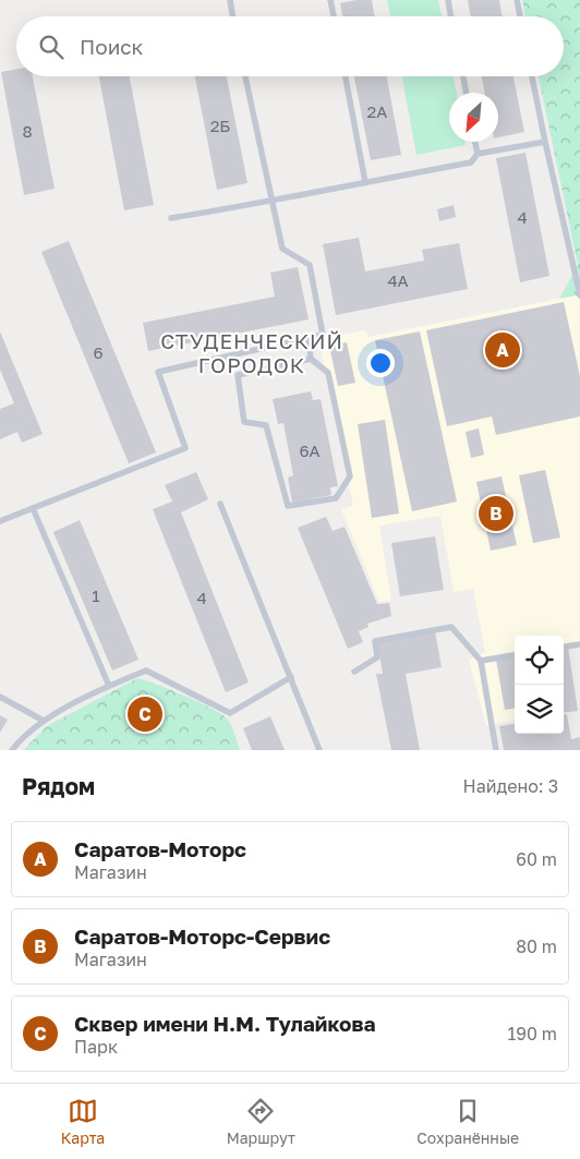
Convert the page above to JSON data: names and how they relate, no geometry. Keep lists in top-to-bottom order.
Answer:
{
  "districts": ["СТУДЕНЧЕСКИЙ ГОРОДОК"],
  "house_numbers": [
    "2А",
    "2Б",
    "8",
    "4",
    "4А",
    "6",
    "6А",
    "1",
    "4"
  ],
  "north": "bottom left",
  "page": {
    "search": "Поиск",
    "pins": ["A", "B", "C"],
    "heading": ["Рядом", "Найдено: 3"],
    "list": [
      {
        "mark": "A",
        "name": "Саратов-Моторс",
        "note": "Магазин",
        "value": "60 m"
      },
      {
        "mark": "B",
        "name": "Саратов-Моторс-Сервис",
        "note": "Магазин",
        "value": "80 m"
      },
      {
        "mark": "C",
        "name": "Сквер имени Н.М. Тулайкова",
        "note": "Парк",
        "value": "190 m"
      }
    ],
    "nav": ["Карта", "Маршрут", "Сохранённые"]
  }
}
